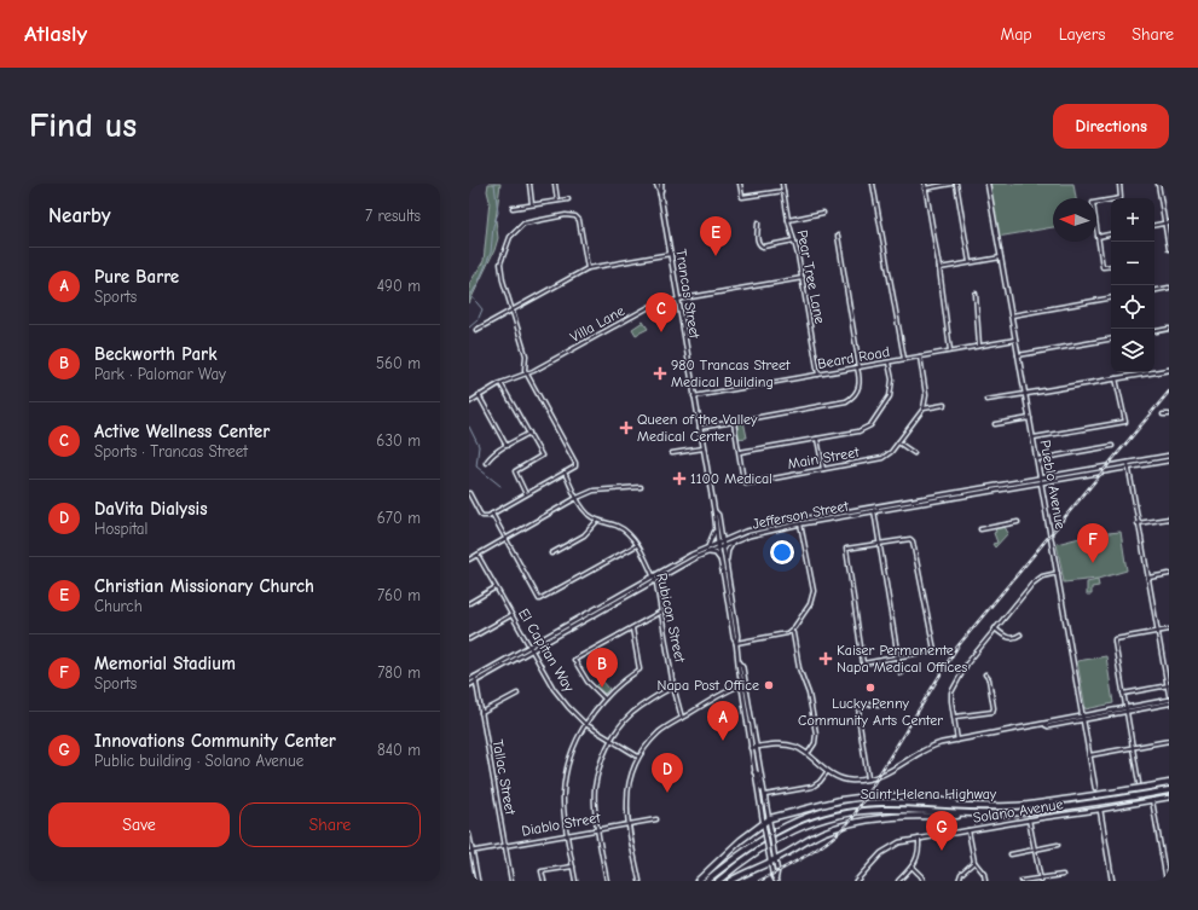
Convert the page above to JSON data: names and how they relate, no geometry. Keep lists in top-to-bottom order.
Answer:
{
  "streets": {
    "highway": ["Saint Helena Highway"],
    "main road": [
      "Trancas Street",
      "Pueblo Avenue",
      "Jefferson Street",
      "Solano Avenue"
    ],
    "street": [
      "Pear Tree Lane",
      "Villa Lane",
      "Beard Road",
      "Main Street",
      "Rubicon Street",
      "El Capitan Way",
      "Tallac Street",
      "Diablo Street"
    ]
  },
  "crossings": [
    ["Pear Tree Lane", "Villa Lane"],
    ["Pear Tree Lane", "Beard Road"],
    ["Trancas Street", "Villa Lane"],
    ["Trancas Street", "Beard Road"],
    ["Trancas Street", "Jefferson Street"],
    ["Beard Road", "Pueblo Avenue"],
    ["Pueblo Avenue", "Jefferson Street"],
    ["Jefferson Street", "Rubicon Street"],
    ["Jefferson Street", "El Capitan Way"],
    ["Jefferson Street", "Tallac Street"],
    ["Tallac Street", "Diablo Street"]
  ],
  "places": {
    "health": [
      "980 Trancas Street Medical Building",
      "Queen of the Valley Medical Center",
      "1100 Medical",
      "Kaiser Permanente Napa Medical Offices"
    ],
    "other": ["Napa Post Office", "Lucky Penny Community Arts Center"]
  },
  "north": "left",
  "page": {
    "header": "Atlasly",
    "nav": ["Map", "Layers", "Share"],
    "buttons": [
      "Directions",
      ["Save", "Share"]
    ],
    "title": "Find us",
    "heading": ["Nearby", "7 results"],
    "map_buttons": ["+", "−"],
    "pins": [
      "E",
      "C",
      "F",
      "B",
      "A",
      "D",
      "G"
    ],
    "list": [
      {
        "mark": "A",
        "name": "Pure Barre",
        "note": "Sports",
        "value": "490 m"
      },
      {
        "mark": "B",
        "name": "Beckworth Park",
        "note": "Park · Palomar Way",
        "value": "560 m"
      },
      {
        "mark": "C",
        "name": "Active Wellness Center",
        "note": "Sports · Trancas Street",
        "value": "630 m"
      },
      {
        "mark": "D",
        "name": "DaVita Dialysis",
        "note": "Hospital",
        "value": "670 m"
      },
      {
        "mark": "E",
        "name": "Christian Missionary Church",
        "note": "Church",
        "value": "760 m"
      },
      {
        "mark": "F",
        "name": "Memorial Stadium",
        "note": "Sports",
        "value": "780 m"
      },
      {
        "mark": "G",
        "name": "Innovations Community Center",
        "note": "Public building · Solano Avenue",
        "value": "840 m"
      }
    ]
  }
}
